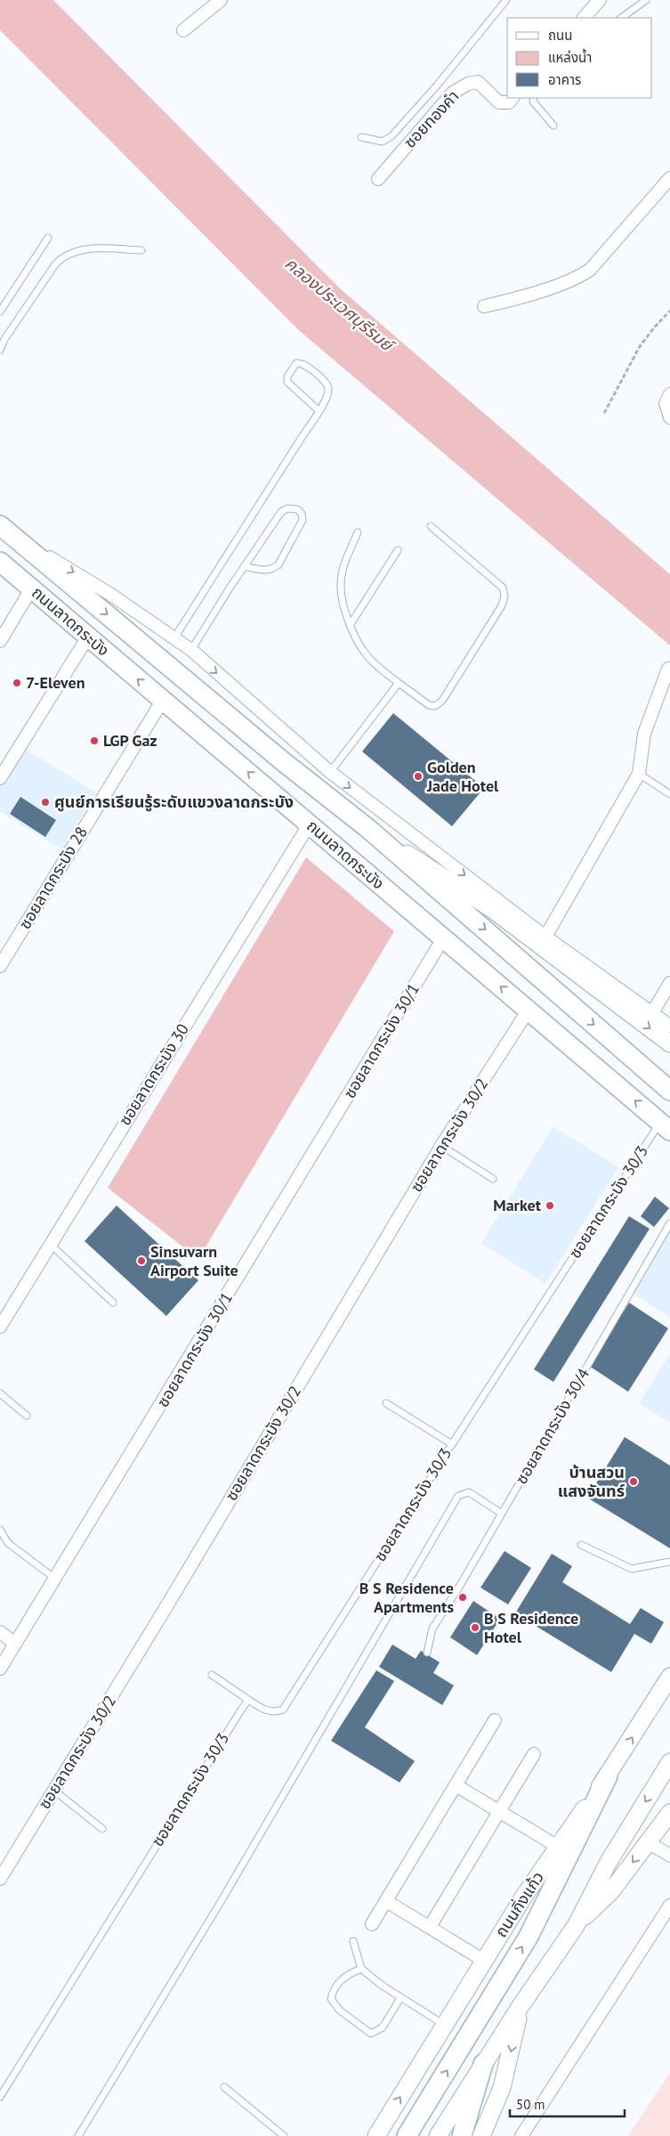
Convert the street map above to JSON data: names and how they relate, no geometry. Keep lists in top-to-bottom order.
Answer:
{
  "streets": {
    "main road": ["ถนนลาดกระบัง", "ถนนกิ่งแก้ว"],
    "street": [
      "ซอยทองคำ",
      "ซอยลาดกระบัง 28",
      "ซอยลาดกระบัง 30/1",
      "ซอยลาดกระบัง 30",
      "ซอยลาดกระบัง 30/2"
    ],
    "lane": ["ซอยลาดกระบัง 30/3", "ซอยลาดกระบัง 30/4"]
  },
  "crossings": [
    ["ถนนลาดกระบัง", "ซอยลาดกระบัง 28"],
    ["ถนนลาดกระบัง", "ซอยลาดกระบัง 30/1"],
    ["ถนนลาดกระบัง", "ซอยลาดกระบัง 30"],
    ["ถนนลาดกระบัง", "ซอยลาดกระบัง 30/2"],
    ["ถนนลาดกระบัง", "ซอยลาดกระบัง 30/3"]
  ],
  "water": ["คลองประเวศบุรีรมย์"],
  "places": [
    "7-Eleven",
    "LGP Gaz",
    "Golden Jade Hotel",
    "ศูนย์การเรียนรู้ระดับแขวงลาดกระบัง",
    "Market",
    "Sinsuvarn Airport Suite",
    "บ้านสวน แสงจันทร์",
    "B S Residence Apartments",
    "B S Residence Hotel"
  ],
  "legend": ["ถนน", "แหล่งน้ำ", "อาคาร"],
  "scale_bar": "50 m"
}
